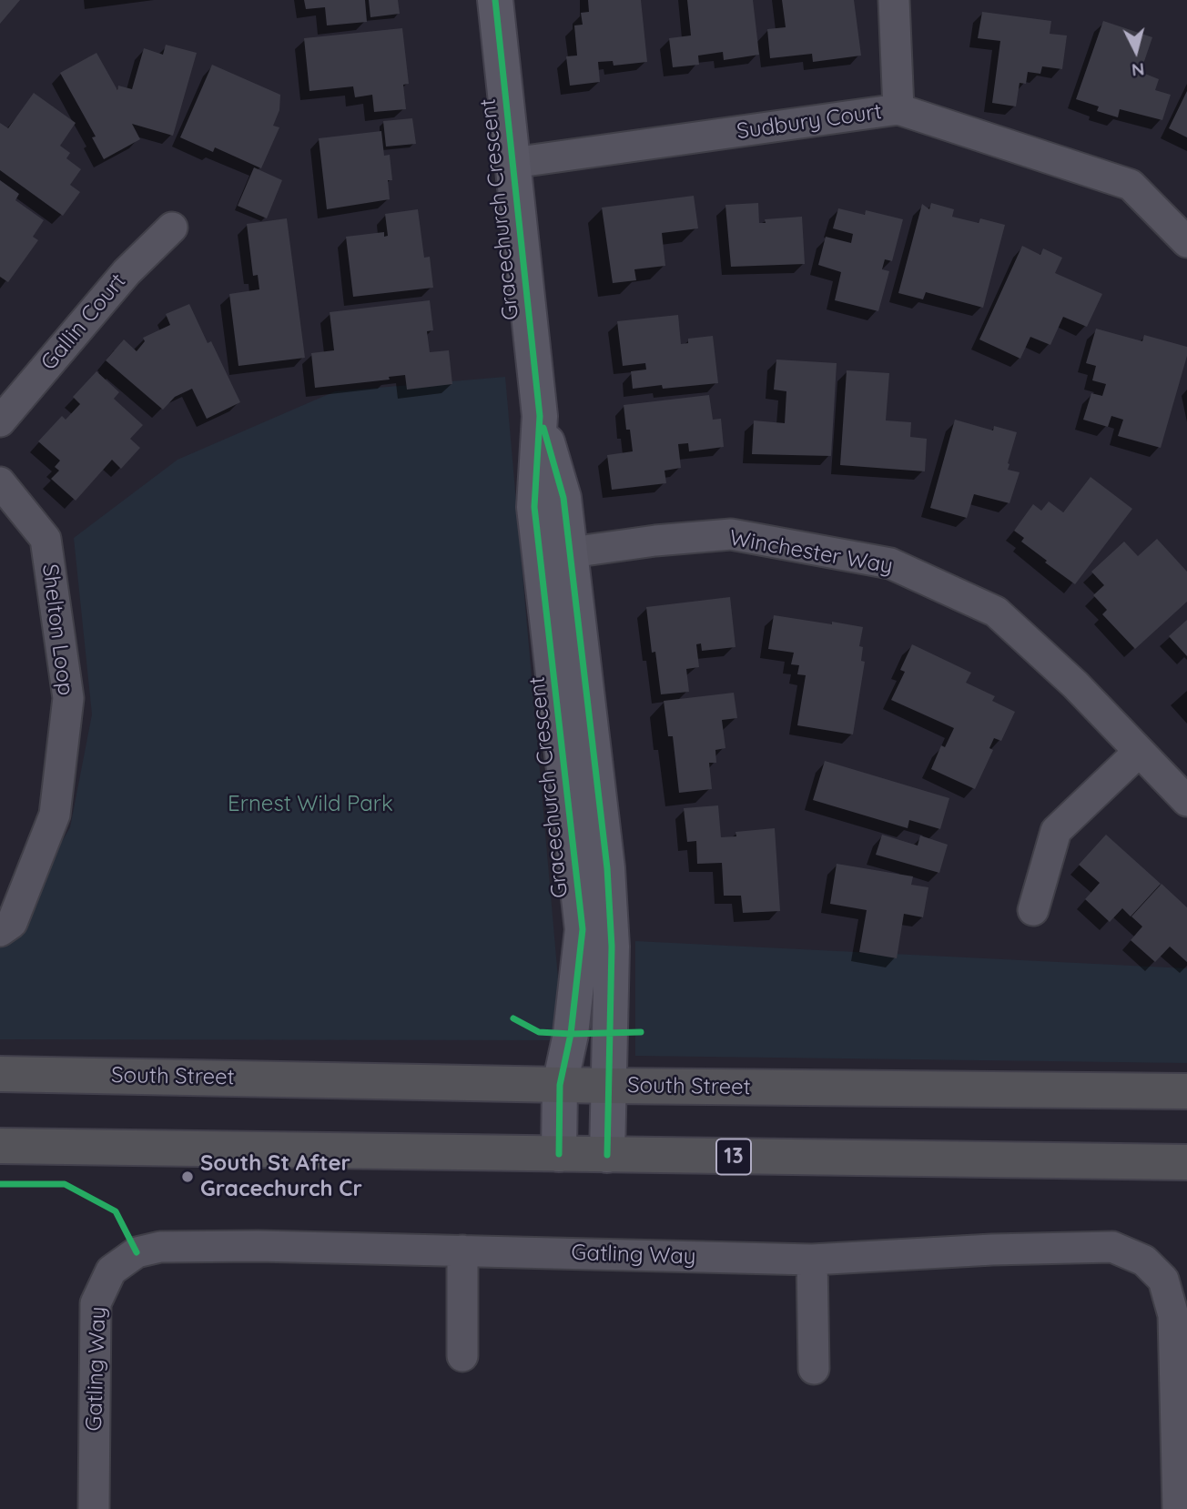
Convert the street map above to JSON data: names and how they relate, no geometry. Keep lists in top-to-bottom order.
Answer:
{
  "streets": {
    "highway": ["South Street", "13"],
    "street": [
      "Sudbury Court",
      "Gracechurch Crescent",
      "Gallin Court",
      "Winchester Way",
      "Shelton Loop",
      "Gatling Way"
    ]
  },
  "crossings": [
    ["Sudbury Court", "Gracechurch Crescent"],
    ["Gracechurch Crescent", "Winchester Way"],
    ["Gracechurch Crescent", "South Street"],
    ["Gracechurch Crescent", "13"]
  ],
  "parks": ["Ernest Wild Park"],
  "places": ["South St After Gracechurch Cr"],
  "north": "bottom"
}
